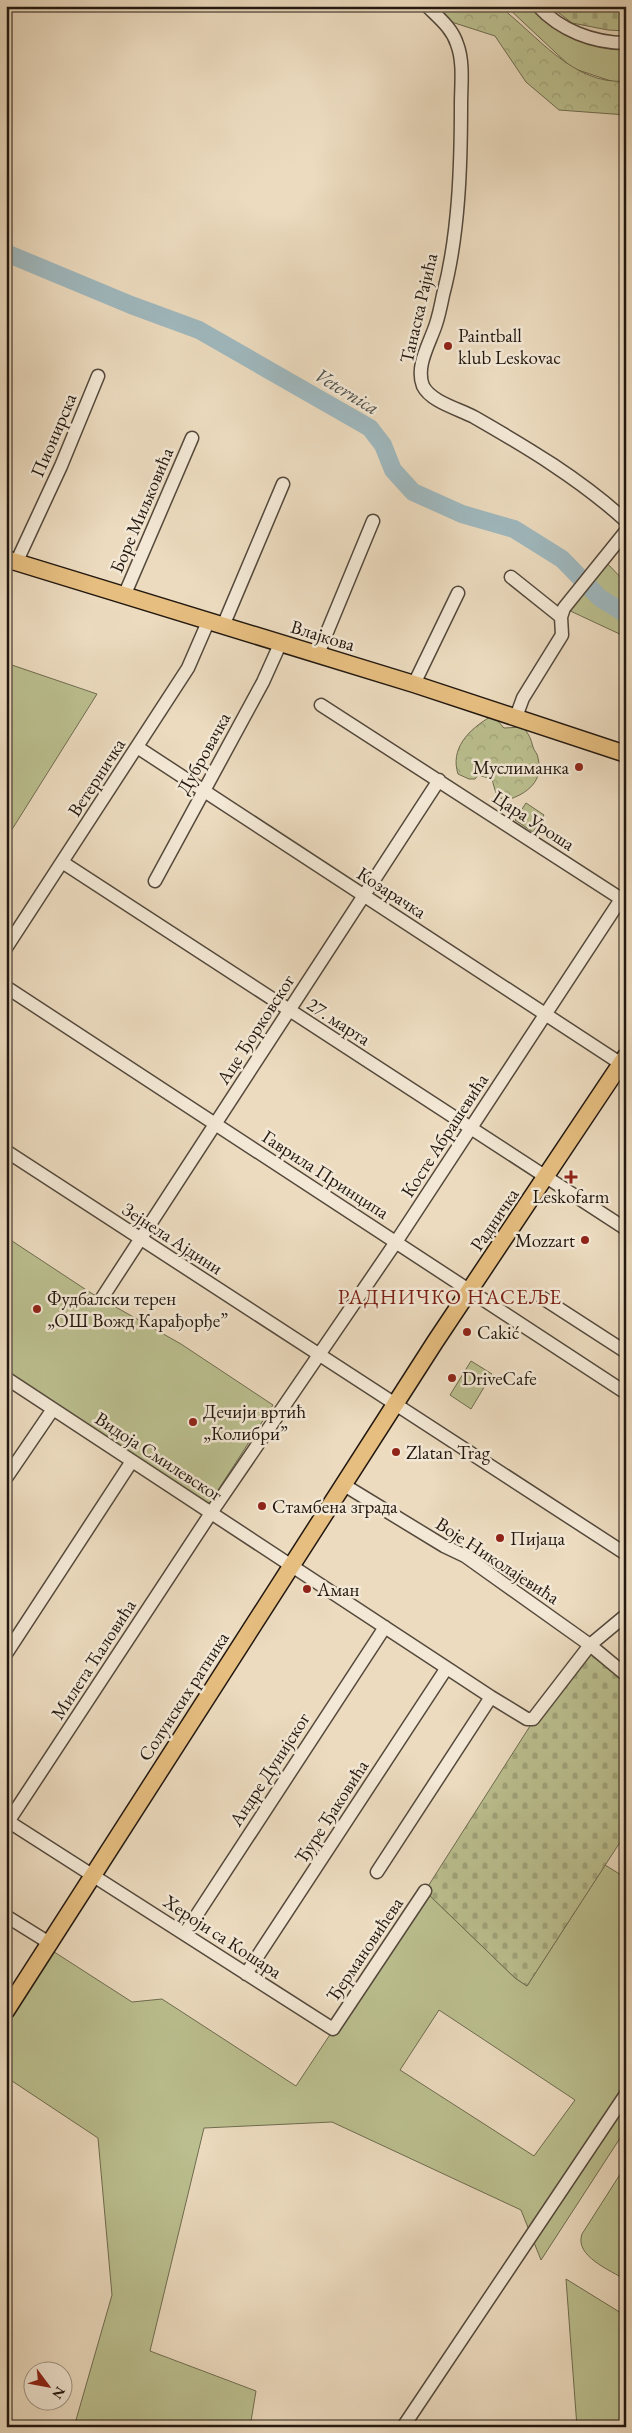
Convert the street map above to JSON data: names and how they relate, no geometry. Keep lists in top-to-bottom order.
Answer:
{
  "streets": {
    "main road": ["Влајкова", "Радничка", "Солунских ратника"],
    "street": [
      "Танаска Рајића",
      "Пионирска",
      "Боре Миљковића",
      "Дубровачка",
      "Ветерничка",
      "Цара Уроша",
      "Козарачка",
      "27. марта",
      "Аце Ђорковског",
      "Косте Абрашевића",
      "Гаврила Принципа",
      "Зејнела Ајдини",
      "Видоја Смилевског",
      "Воје Николајевића",
      "Милета Ћаловића",
      "Андре Дунијског",
      "Ђуре Ђаковића",
      "Хероји са Кошара",
      "Ђермановићева"
    ]
  },
  "crossings": [
    ["Пионирска", "Влајкова"],
    ["Боре Миљковића", "Влајкова"],
    ["Влајкова", "Дубровачка"],
    ["Влајкова", "Ветерничка"],
    ["Дубровачка", "Козарачка"],
    ["Ветерничка", "Козарачка"],
    ["Ветерничка", "27. марта"],
    ["Цара Уроша", "Аце Ђорковског"],
    ["Цара Уроша", "Косте Абрашевића"],
    ["Козарачка", "Аце Ђорковског"],
    ["Козарачка", "Косте Абрашевића"],
    ["Козарачка", "Радничка"],
    ["27. марта", "Аце Ђорковског"],
    ["27. марта", "Косте Абрашевића"],
    ["27. марта", "Радничка"],
    ["Аце Ђорковског", "Гаврила Принципа"],
    ["Аце Ђорковског", "Зејнела Ајдини"],
    ["Косте Абрашевића", "Гаврила Принципа"],
    ["Косте Абрашевића", "Зејнела Ајдини"],
    ["Косте Абрашевића", "Видоја Смилевског"],
    ["Косте Абрашевића", "Милета Ћаловића"],
    ["Гаврила Принципа", "Радничка"],
    ["Радничка", "Зејнела Ајдини"],
    ["Радничка", "Солунских ратника"],
    ["Зејнела Ајдини", "Солунских ратника"],
    ["Видоја Смилевског", "Милета Ћаловића"],
    ["Видоја Смилевског", "Солунских ратника"],
    ["Воје Николајевића", "Солунских ратника"],
    ["Милета Ћаловића", "Хероји са Кошара"],
    ["Солунских ратника", "Хероји са Кошара"],
    ["Андре Дунијског", "Хероји са Кошара"],
    ["Ђуре Ђаковића", "Хероји са Кошара"],
    ["Хероји са Кошара", "Ђермановићева"]
  ],
  "districts": ["РАДНИЧКО НАСЕЉЕ"],
  "water": ["Veternica"],
  "places": {
    "other": [
      "Paintball klub Leskovac",
      "Муслиманка",
      "Mozzart",
      "Фудбалски терен „ОШ Вожд Карађорђе”",
      "Cakić",
      "DriveCafe",
      "Дечији вртић „Колибри”",
      "Zlatan Trag",
      "Стамбена зграда",
      "Пијаца",
      "Аман"
    ],
    "health": ["Leskofarm"]
  },
  "north": "bottom right"
}
